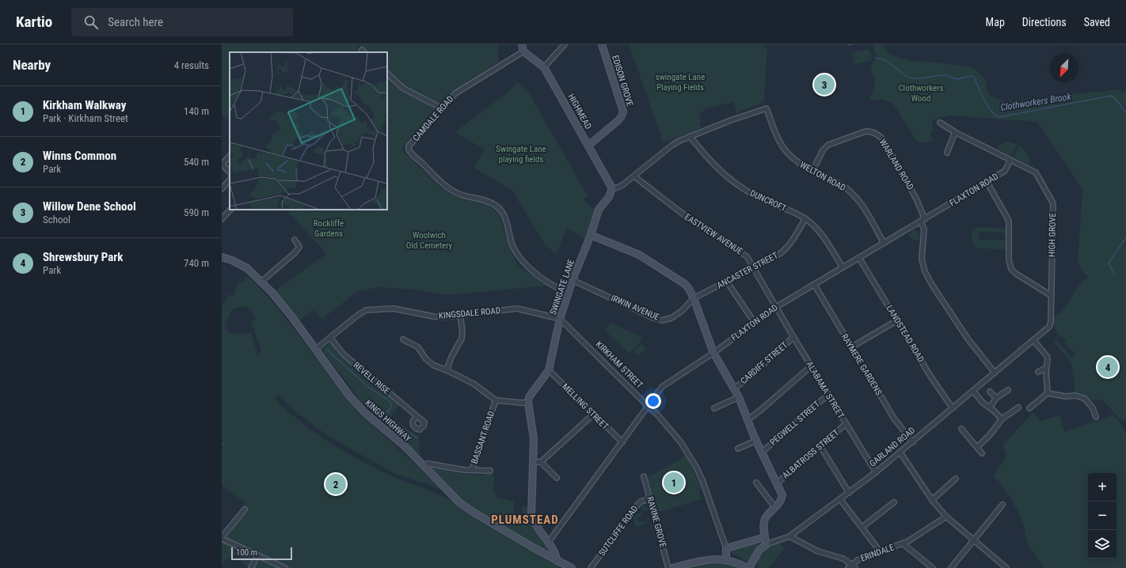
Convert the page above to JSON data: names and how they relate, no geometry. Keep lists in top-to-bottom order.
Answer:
{
  "streets": {
    "street": [
      "EDISON GROVE",
      "HIGHMEAD",
      "CAMDALE ROAD",
      "WARLAND ROAD",
      "WELTON ROAD",
      "FLAXTON ROAD",
      "DUNCROFT",
      "EASTVIEW AVENUE",
      "HIGH GROVE",
      "ANCASTER STREET",
      "SWINGATE LANE",
      "IRWIN AVENUE",
      "KINGSDALE ROAD",
      "LANDSTEAD ROAD",
      "CARDIFF STREET",
      "KIRKHAM STREET",
      "RAYMERE GARDENS",
      "REVELL RISE",
      "ALABAMA STREET",
      "MELLING STREET",
      "KINGS HIGHWAY",
      "PEGWELL STREET",
      "BASSANT ROAD",
      "GARLAND ROAD",
      "ALBATROSS STREET",
      "RAVINE GROVE",
      "SUTCLIFFE ROAD",
      "ERINDALE"
    ]
  },
  "crossings": [
    ["EDISON GROVE", "HIGHMEAD"],
    ["HIGHMEAD", "CAMDALE ROAD"],
    ["HIGHMEAD", "SWINGATE LANE"],
    ["CAMDALE ROAD", "SWINGATE LANE"],
    ["WARLAND ROAD", "WELTON ROAD"],
    ["WARLAND ROAD", "FLAXTON ROAD"],
    ["WELTON ROAD", "FLAXTON ROAD"],
    ["WELTON ROAD", "DUNCROFT"],
    ["FLAXTON ROAD", "DUNCROFT"],
    ["FLAXTON ROAD", "EASTVIEW AVENUE"],
    ["FLAXTON ROAD", "HIGH GROVE"],
    ["FLAXTON ROAD", "LANDSTEAD ROAD"],
    ["FLAXTON ROAD", "KIRKHAM STREET"],
    ["FLAXTON ROAD", "RAYMERE GARDENS"],
    ["FLAXTON ROAD", "ALABAMA STREET"],
    ["FLAXTON ROAD", "MELLING STREET"],
    ["DUNCROFT", "ANCASTER STREET"],
    ["EASTVIEW AVENUE", "ANCASTER STREET"],
    ["EASTVIEW AVENUE", "ALABAMA STREET"],
    ["HIGH GROVE", "GARLAND ROAD"],
    ["ANCASTER STREET", "IRWIN AVENUE"],
    ["SWINGATE LANE", "IRWIN AVENUE"],
    ["SWINGATE LANE", "KINGSDALE ROAD"],
    ["SWINGATE LANE", "KIRKHAM STREET"],
    ["SWINGATE LANE", "MELLING STREET"],
    ["SWINGATE LANE", "BASSANT ROAD"],
    ["KINGSDALE ROAD", "KIRKHAM STREET"],
    ["KINGSDALE ROAD", "REVELL RISE"],
    ["KINGSDALE ROAD", "KINGS HIGHWAY"],
    ["LANDSTEAD ROAD", "GARLAND ROAD"],
    ["CARDIFF STREET", "ALABAMA STREET"],
    ["RAYMERE GARDENS", "GARLAND ROAD"],
    ["ALABAMA STREET", "PEGWELL STREET"],
    ["ALABAMA STREET", "GARLAND ROAD"],
    ["ALABAMA STREET", "ALBATROSS STREET"],
    ["GARLAND ROAD", "ERINDALE"],
    ["RAVINE GROVE", "SUTCLIFFE ROAD"]
  ],
  "districts": ["PLUMSTEAD"],
  "water": ["Clothworkers Brook"],
  "parks": [
    "swingate Lane Playing Fields",
    "Clothworkers Wood",
    "Swingate Lane playing fields",
    "Rockliffe Gardens",
    "Woolwich Old Cemetery"
  ],
  "scale_bar": "100 m",
  "north": "bottom left",
  "page": {
    "header": "Kartio",
    "search": "Search here",
    "nav": ["Map", "Directions", "Saved"],
    "heading": ["Nearby", "4 results"],
    "pins": [
      "3",
      "4",
      "1",
      "2"
    ],
    "list": [
      {
        "mark": "1",
        "name": "Kirkham Walkway",
        "note": "Park · Kirkham Street",
        "value": "140 m"
      },
      {
        "mark": "2",
        "name": "Winns Common",
        "note": "Park",
        "value": "540 m"
      },
      {
        "mark": "3",
        "name": "Willow Dene School",
        "note": "School",
        "value": "590 m"
      },
      {
        "mark": "4",
        "name": "Shrewsbury Park",
        "note": "Park",
        "value": "740 m"
      }
    ],
    "map_buttons": ["+", "−"],
    "scale": "100 m"
  }
}
